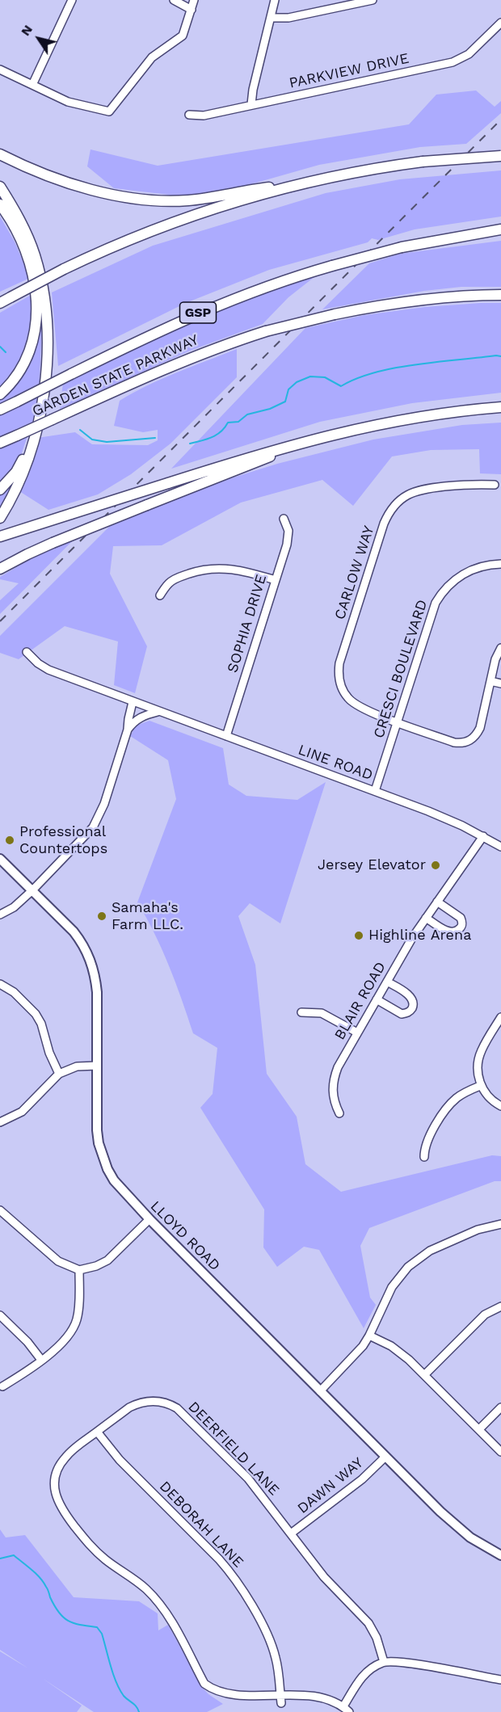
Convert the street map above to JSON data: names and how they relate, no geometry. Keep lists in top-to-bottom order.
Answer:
{
  "streets": {
    "highway": ["GSP", "GARDEN STATE PARKWAY"],
    "main road": ["LLOYD ROAD"],
    "street": [
      "PARKVIEW DRIVE",
      "CARLOW WAY",
      "SOPHIA DRIVE",
      "CRESCI BOULEVARD",
      "LINE ROAD",
      "BLAIR ROAD",
      "DEERFIELD LANE",
      "DAWN WAY",
      "DEBORAH LANE"
    ]
  },
  "crossings": [
    ["CARLOW WAY", "CRESCI BOULEVARD"],
    ["SOPHIA DRIVE", "LINE ROAD"],
    ["CRESCI BOULEVARD", "LINE ROAD"],
    ["LINE ROAD", "BLAIR ROAD"],
    ["LLOYD ROAD", "DAWN WAY"],
    ["DEERFIELD LANE", "DAWN WAY"],
    ["DEERFIELD LANE", "DEBORAH LANE"]
  ],
  "places": [
    "Professional Countertops",
    "Jersey Elevator",
    "Samaha's Farm LLC.",
    "Highline Arena"
  ],
  "north": "top left"
}
